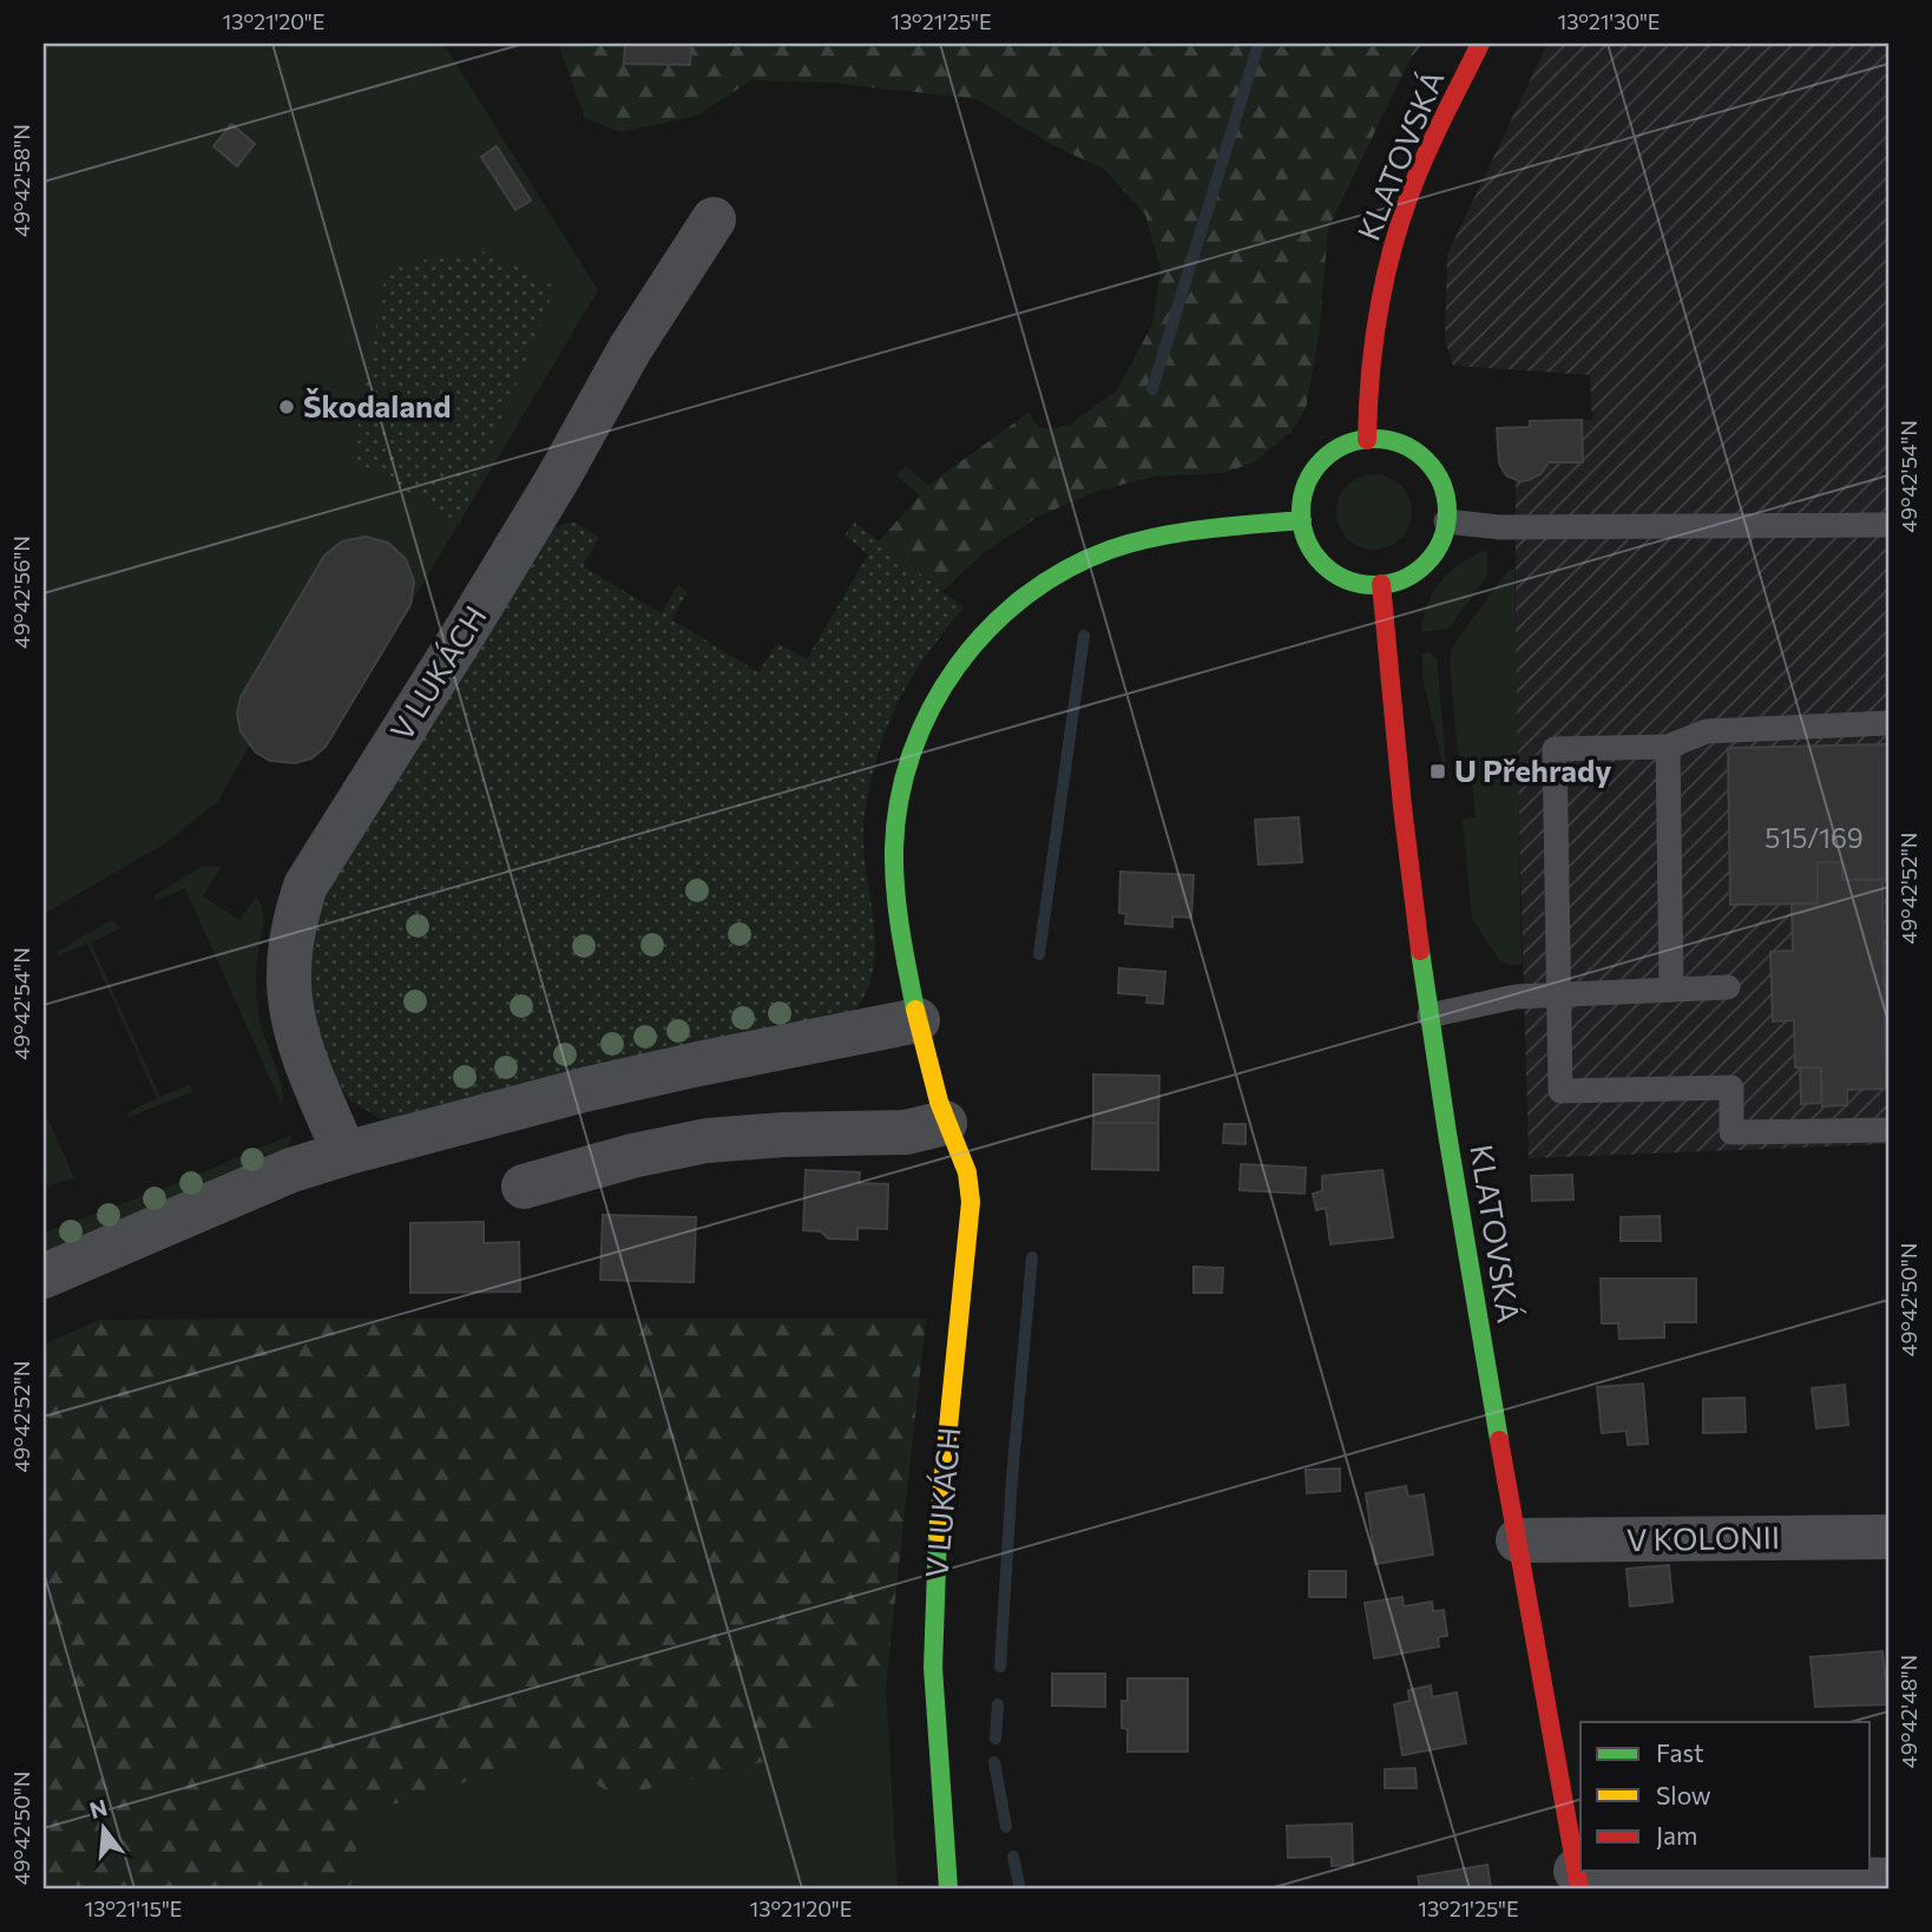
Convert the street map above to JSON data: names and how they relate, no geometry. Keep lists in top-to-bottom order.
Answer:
{
  "streets": {
    "main road": ["KLATOVSKÁ", "V LUKÁCH"],
    "street": ["V KOLONII"]
  },
  "crossings": [
    ["KLATOVSKÁ", "V LUKÁCH"],
    ["KLATOVSKÁ", "V KOLONII"]
  ],
  "places": {
    "other": ["Škodaland"],
    "transit": ["U Přehrady"]
  },
  "house_numbers": ["515/169"],
  "legend": ["Fast", "Slow", "Jam"],
  "north": "top",
  "coordinates": [
    "13°21'20\"E",
    "13°21'25\"E",
    "13°21'30\"E",
    "49°42'58\"N",
    "49°42'54\"N",
    "49°42'56\"N",
    "49°42'52\"N",
    "49°42'50\"N",
    "49°42'48\"N",
    "13°21'15\"E"
  ]
}
